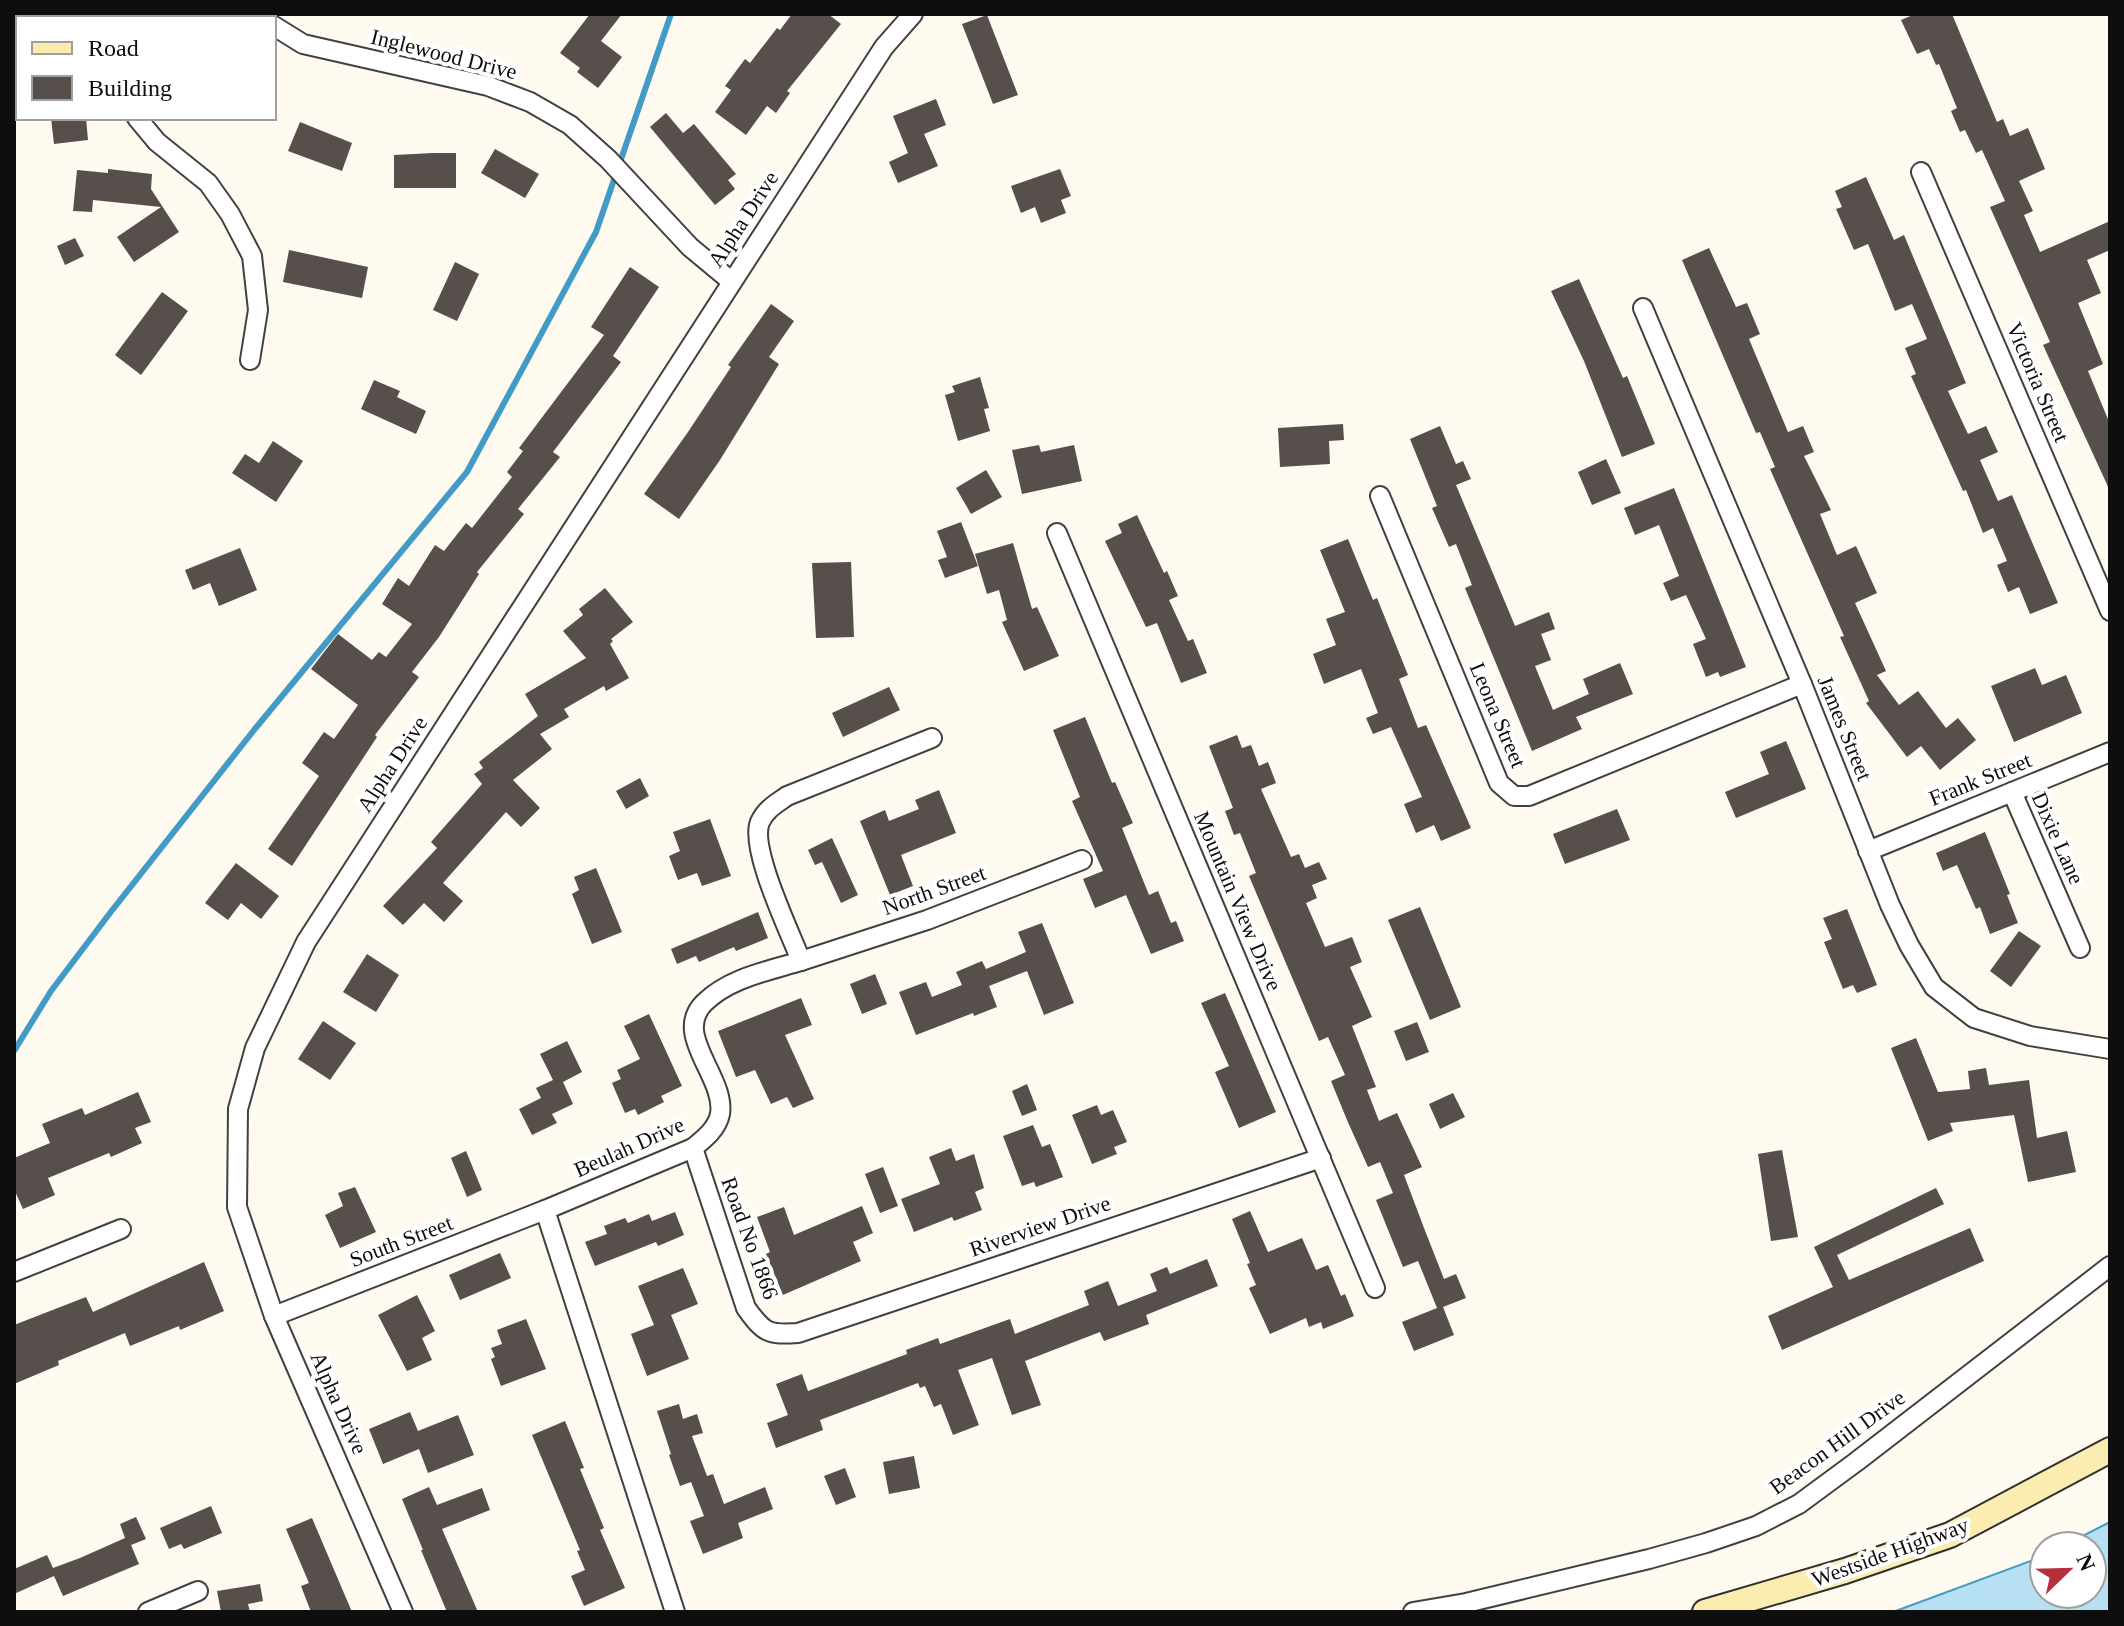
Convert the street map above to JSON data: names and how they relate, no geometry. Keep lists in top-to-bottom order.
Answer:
{
  "streets": {
    "main road": ["Westside Highway"],
    "street": [
      "Inglewood Drive",
      "Alpha Drive",
      "Victoria Street",
      "Leona Street",
      "James Street",
      "Frank Street",
      "Dixie Lane",
      "North Street",
      "Mountain View Drive",
      "Beulah Drive",
      "Riverview Drive",
      "Road No 1866",
      "South Street",
      "Beacon Hill Drive"
    ]
  },
  "crossings": [
    ["Inglewood Drive", "Alpha Drive"],
    ["Alpha Drive", "South Street"],
    ["Leona Street", "James Street"],
    ["James Street", "Frank Street"],
    ["Frank Street", "Dixie Lane"],
    ["North Street", "Beulah Drive"],
    ["Mountain View Drive", "Riverview Drive"],
    ["Beulah Drive", "Road No 1866"],
    ["Beulah Drive", "South Street"],
    ["Riverview Drive", "Road No 1866"]
  ],
  "legend": ["Road", "Building"],
  "north": "top right"
}
